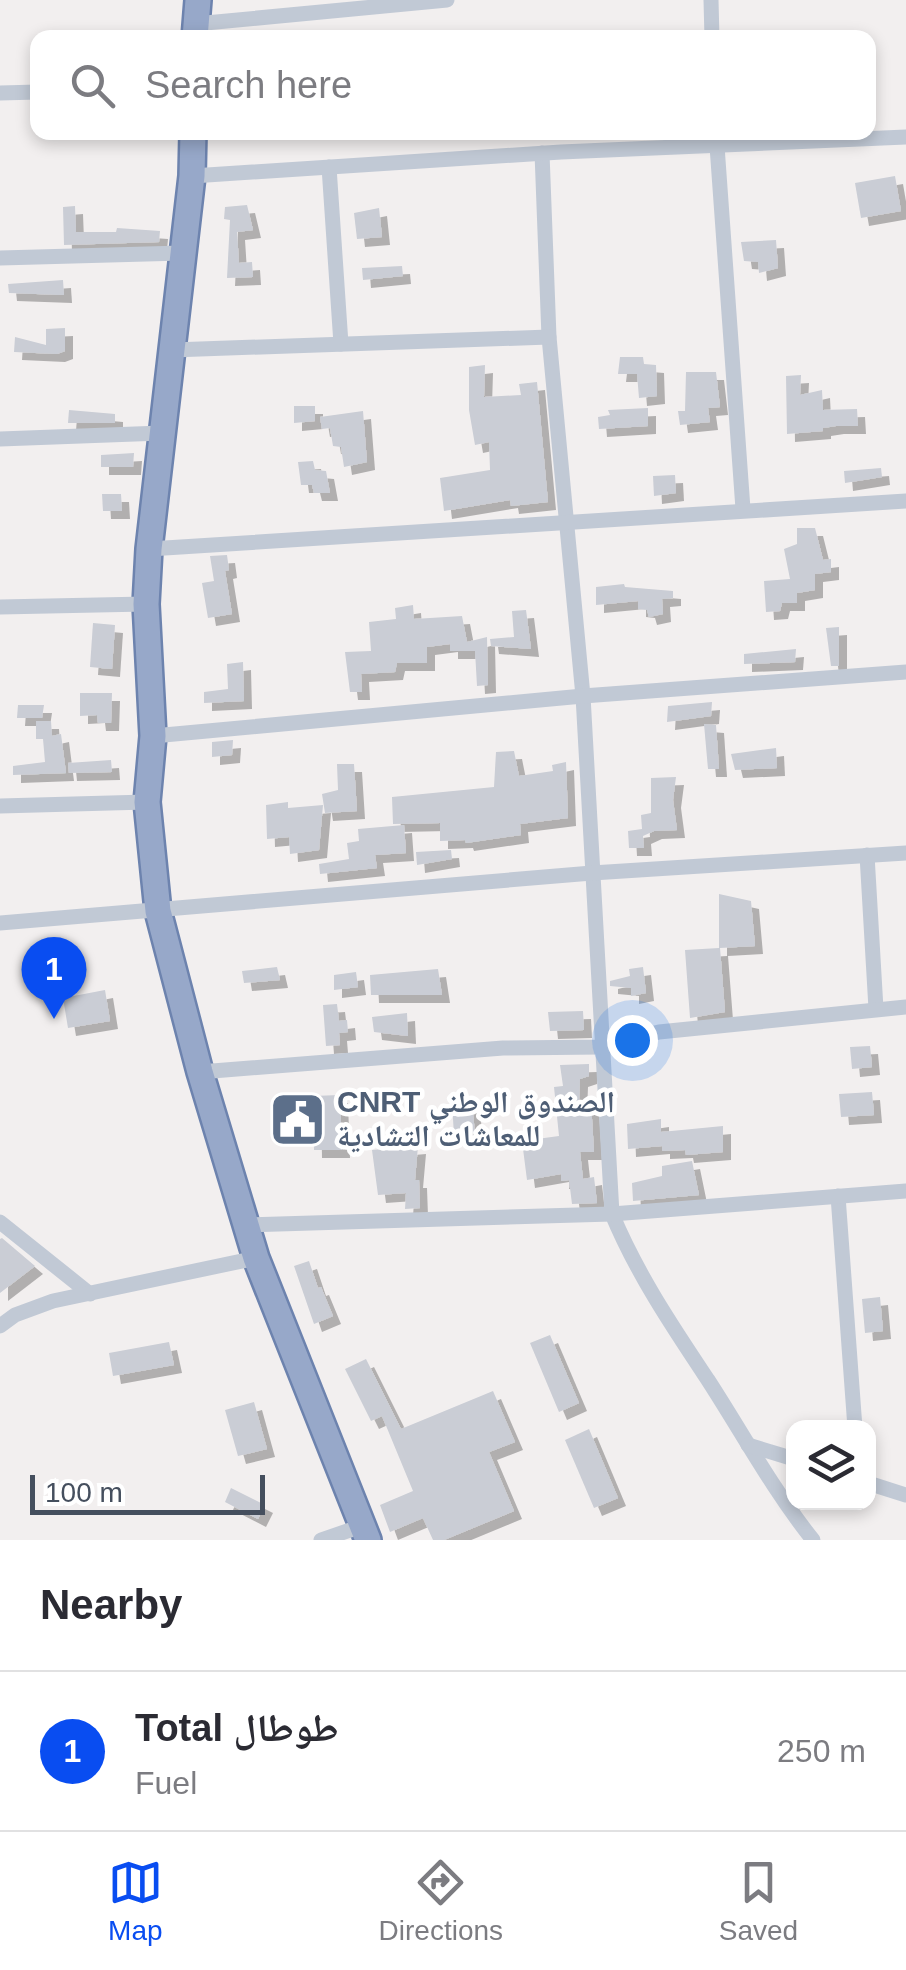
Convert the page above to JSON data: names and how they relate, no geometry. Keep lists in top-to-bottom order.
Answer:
{
  "places": {
    "public building": ["CNRT الصندوق الوطني للمعاشات التشادية"]
  },
  "scale_bar": "100 m",
  "page": {
    "search": "Search here",
    "pins": "1",
    "scale": "100 m",
    "heading": "Nearby",
    "list": [
      {
        "mark": "1",
        "name": "Total طوطال",
        "note": "Fuel",
        "value": "250 m"
      }
    ],
    "nav": ["Map", "Directions", "Saved"]
  }
}
